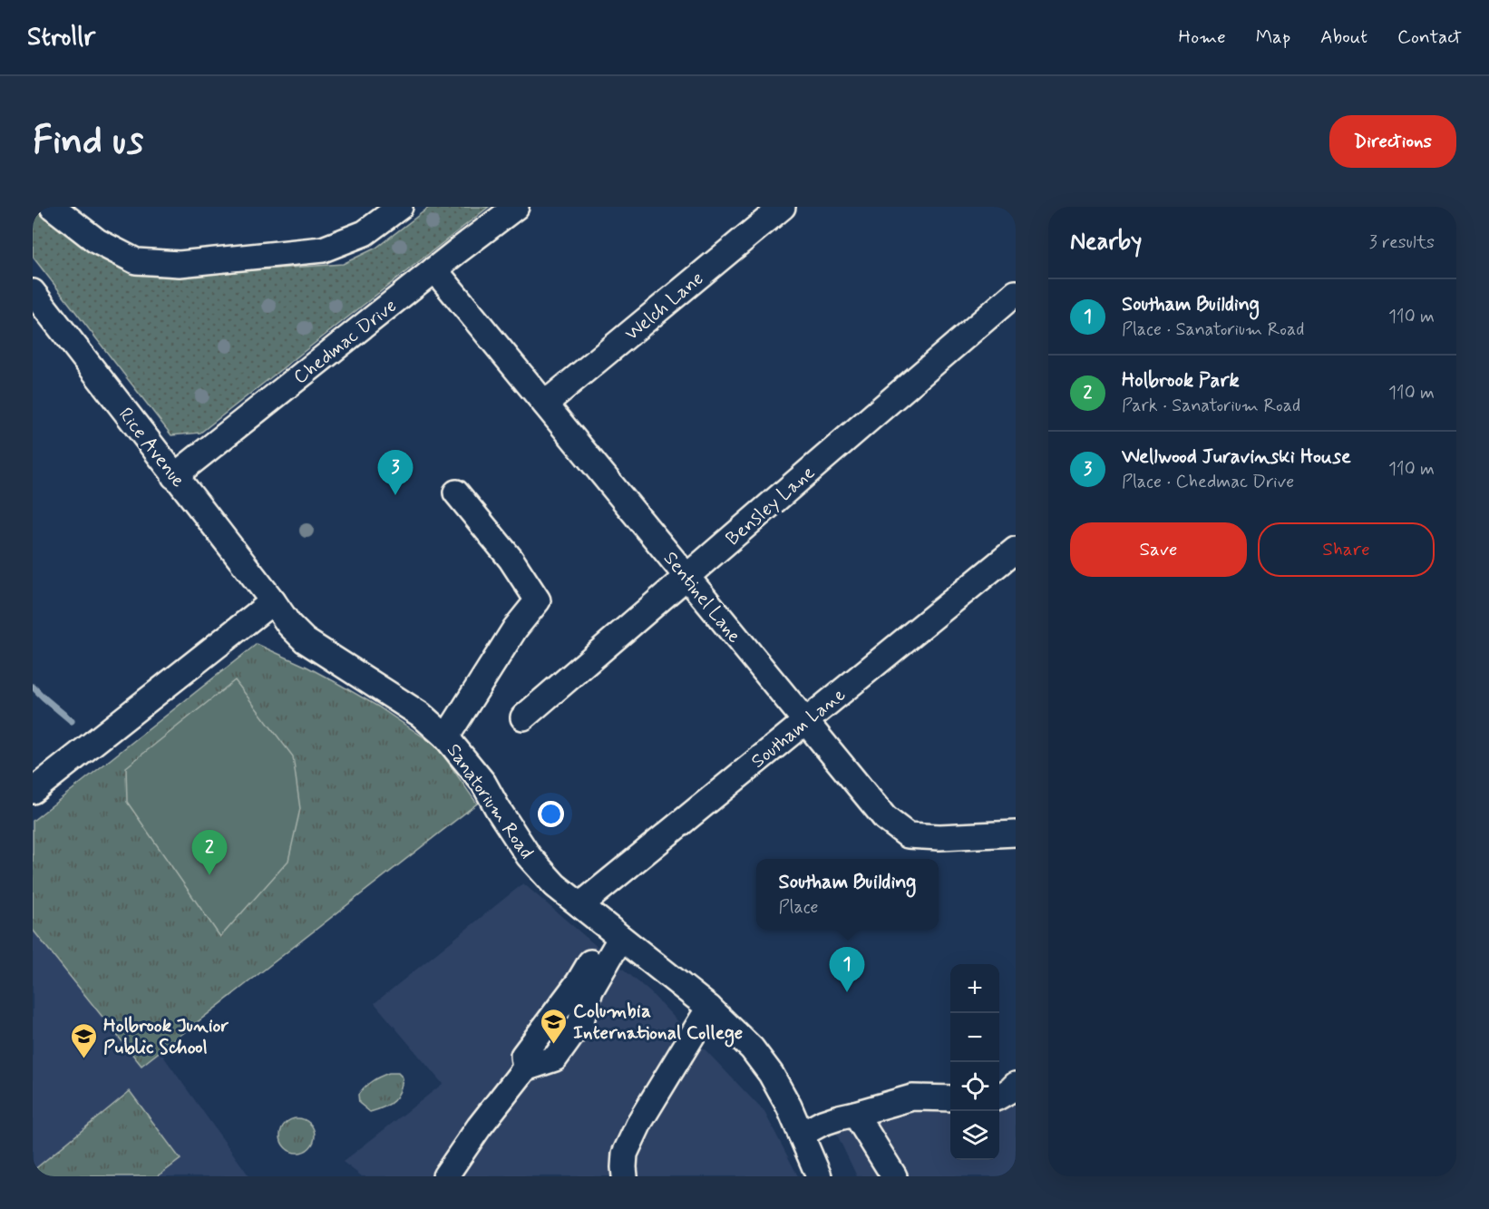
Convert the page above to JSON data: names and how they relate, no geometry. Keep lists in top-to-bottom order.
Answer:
{
  "streets": {
    "street": [
      "Welch Lane",
      "Chedmac Drive",
      "Rice Avenue",
      "Bensley Lane",
      "Sentinel Lane",
      "Southam Lane",
      "Sanatorium Road"
    ]
  },
  "crossings": [
    ["Welch Lane", "Sentinel Lane"],
    ["Chedmac Drive", "Rice Avenue"],
    ["Chedmac Drive", "Sentinel Lane"],
    ["Rice Avenue", "Sanatorium Road"],
    ["Bensley Lane", "Sentinel Lane"],
    ["Sentinel Lane", "Southam Lane"],
    ["Southam Lane", "Sanatorium Road"]
  ],
  "places": {
    "school or university": ["Columbia International College", "Holbrook Junior Public School"]
  },
  "page": {
    "header": "Strollr",
    "nav": [
      "Home",
      "Map",
      "About",
      "Contact"
    ],
    "buttons": [
      "Directions",
      ["Save", "Share"]
    ],
    "title": "Find us",
    "heading": ["Nearby", "3 results"],
    "list": [
      {
        "mark": "1",
        "name": "Southam Building",
        "note": "Place · Sanatorium Road",
        "value": "110 m"
      },
      {
        "mark": "2",
        "name": "Holbrook Park",
        "note": "Park · Sanatorium Road",
        "value": "110 m"
      },
      {
        "mark": "3",
        "name": "Wellwood Juravinski House",
        "note": "Place · Chedmac Drive",
        "value": "110 m"
      }
    ],
    "pins": ["3", "2", "1"],
    "popup": ["Southam Building", "Place"],
    "map_buttons": ["+", "−"]
  }
}
